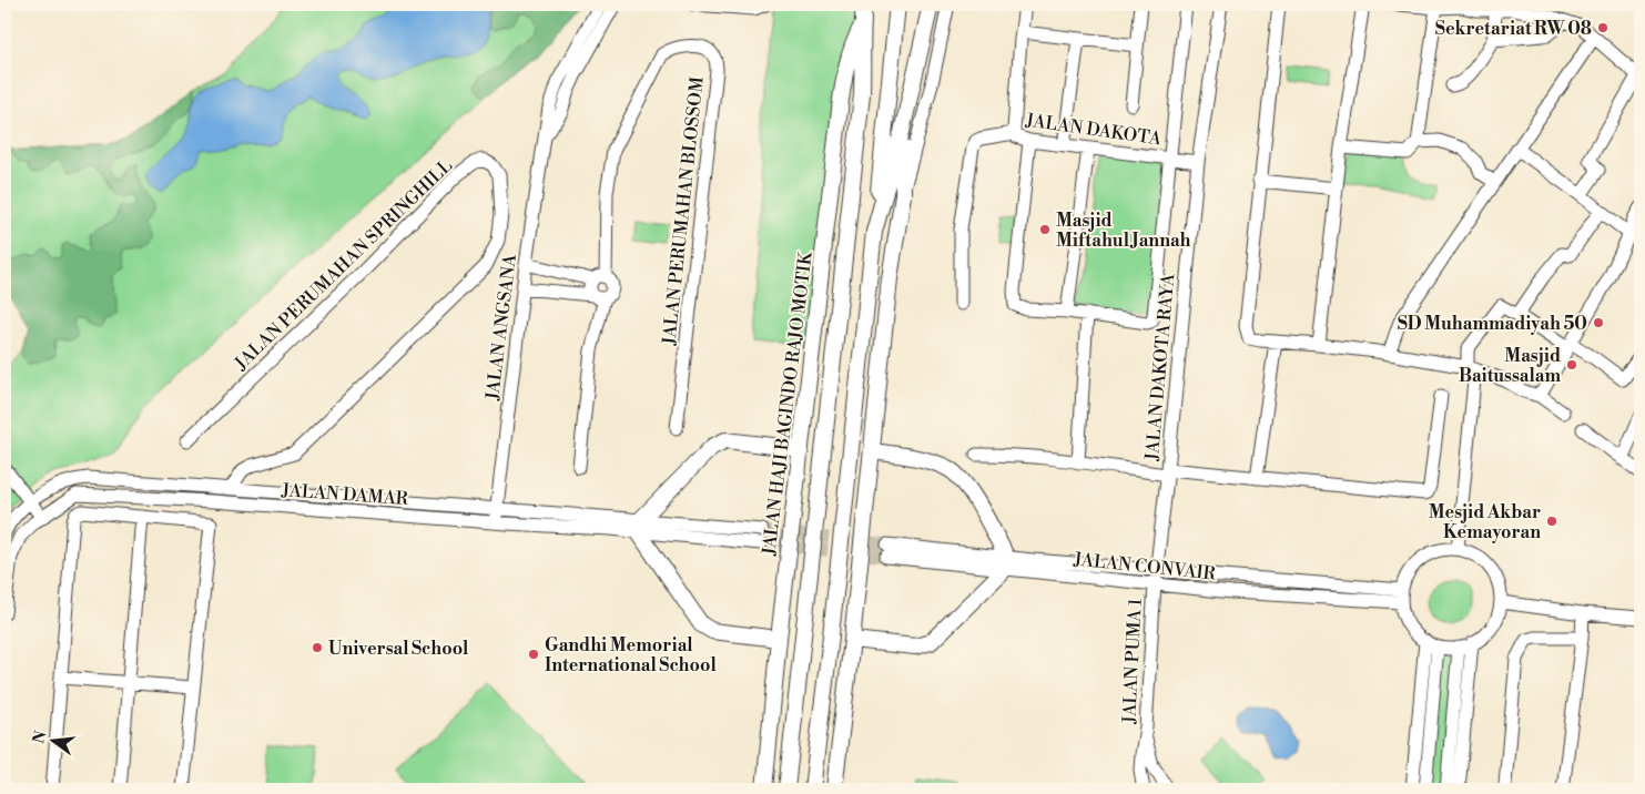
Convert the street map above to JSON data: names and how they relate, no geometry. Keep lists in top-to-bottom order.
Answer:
{
  "streets": {
    "main road": ["JALAN HAJI BAGINDO RAJO MOTIK"],
    "street": [
      "JALAN DAKOTA",
      "JALAN PERUMAHAN BLOSSOM",
      "JALAN PERUMAHAN SPRINGHILL",
      "JALAN ANGSANA",
      "JALAN DAKOTA RAYA",
      "JALAN DAMAR",
      "JALAN CONVAIR",
      "JALAN PUMA 1"
    ]
  },
  "crossings": [
    ["JALAN DAKOTA", "JALAN DAKOTA RAYA"],
    ["JALAN PERUMAHAN SPRINGHILL", "JALAN DAMAR"],
    ["JALAN ANGSANA", "JALAN DAMAR"],
    ["JALAN DAKOTA RAYA", "JALAN CONVAIR"],
    ["JALAN DAKOTA RAYA", "JALAN PUMA 1"],
    ["JALAN CONVAIR", "JALAN PUMA 1"]
  ],
  "places": [
    "Sekretariat RW 08",
    "Masjid Miftahul Jannah",
    "SD Muhammadiyah 50",
    "Masjid Baitussalam",
    "Mesjid Akbar Kemayoran",
    "Universal School",
    "Gandhi Memorial International School"
  ],
  "north": "left"
}
